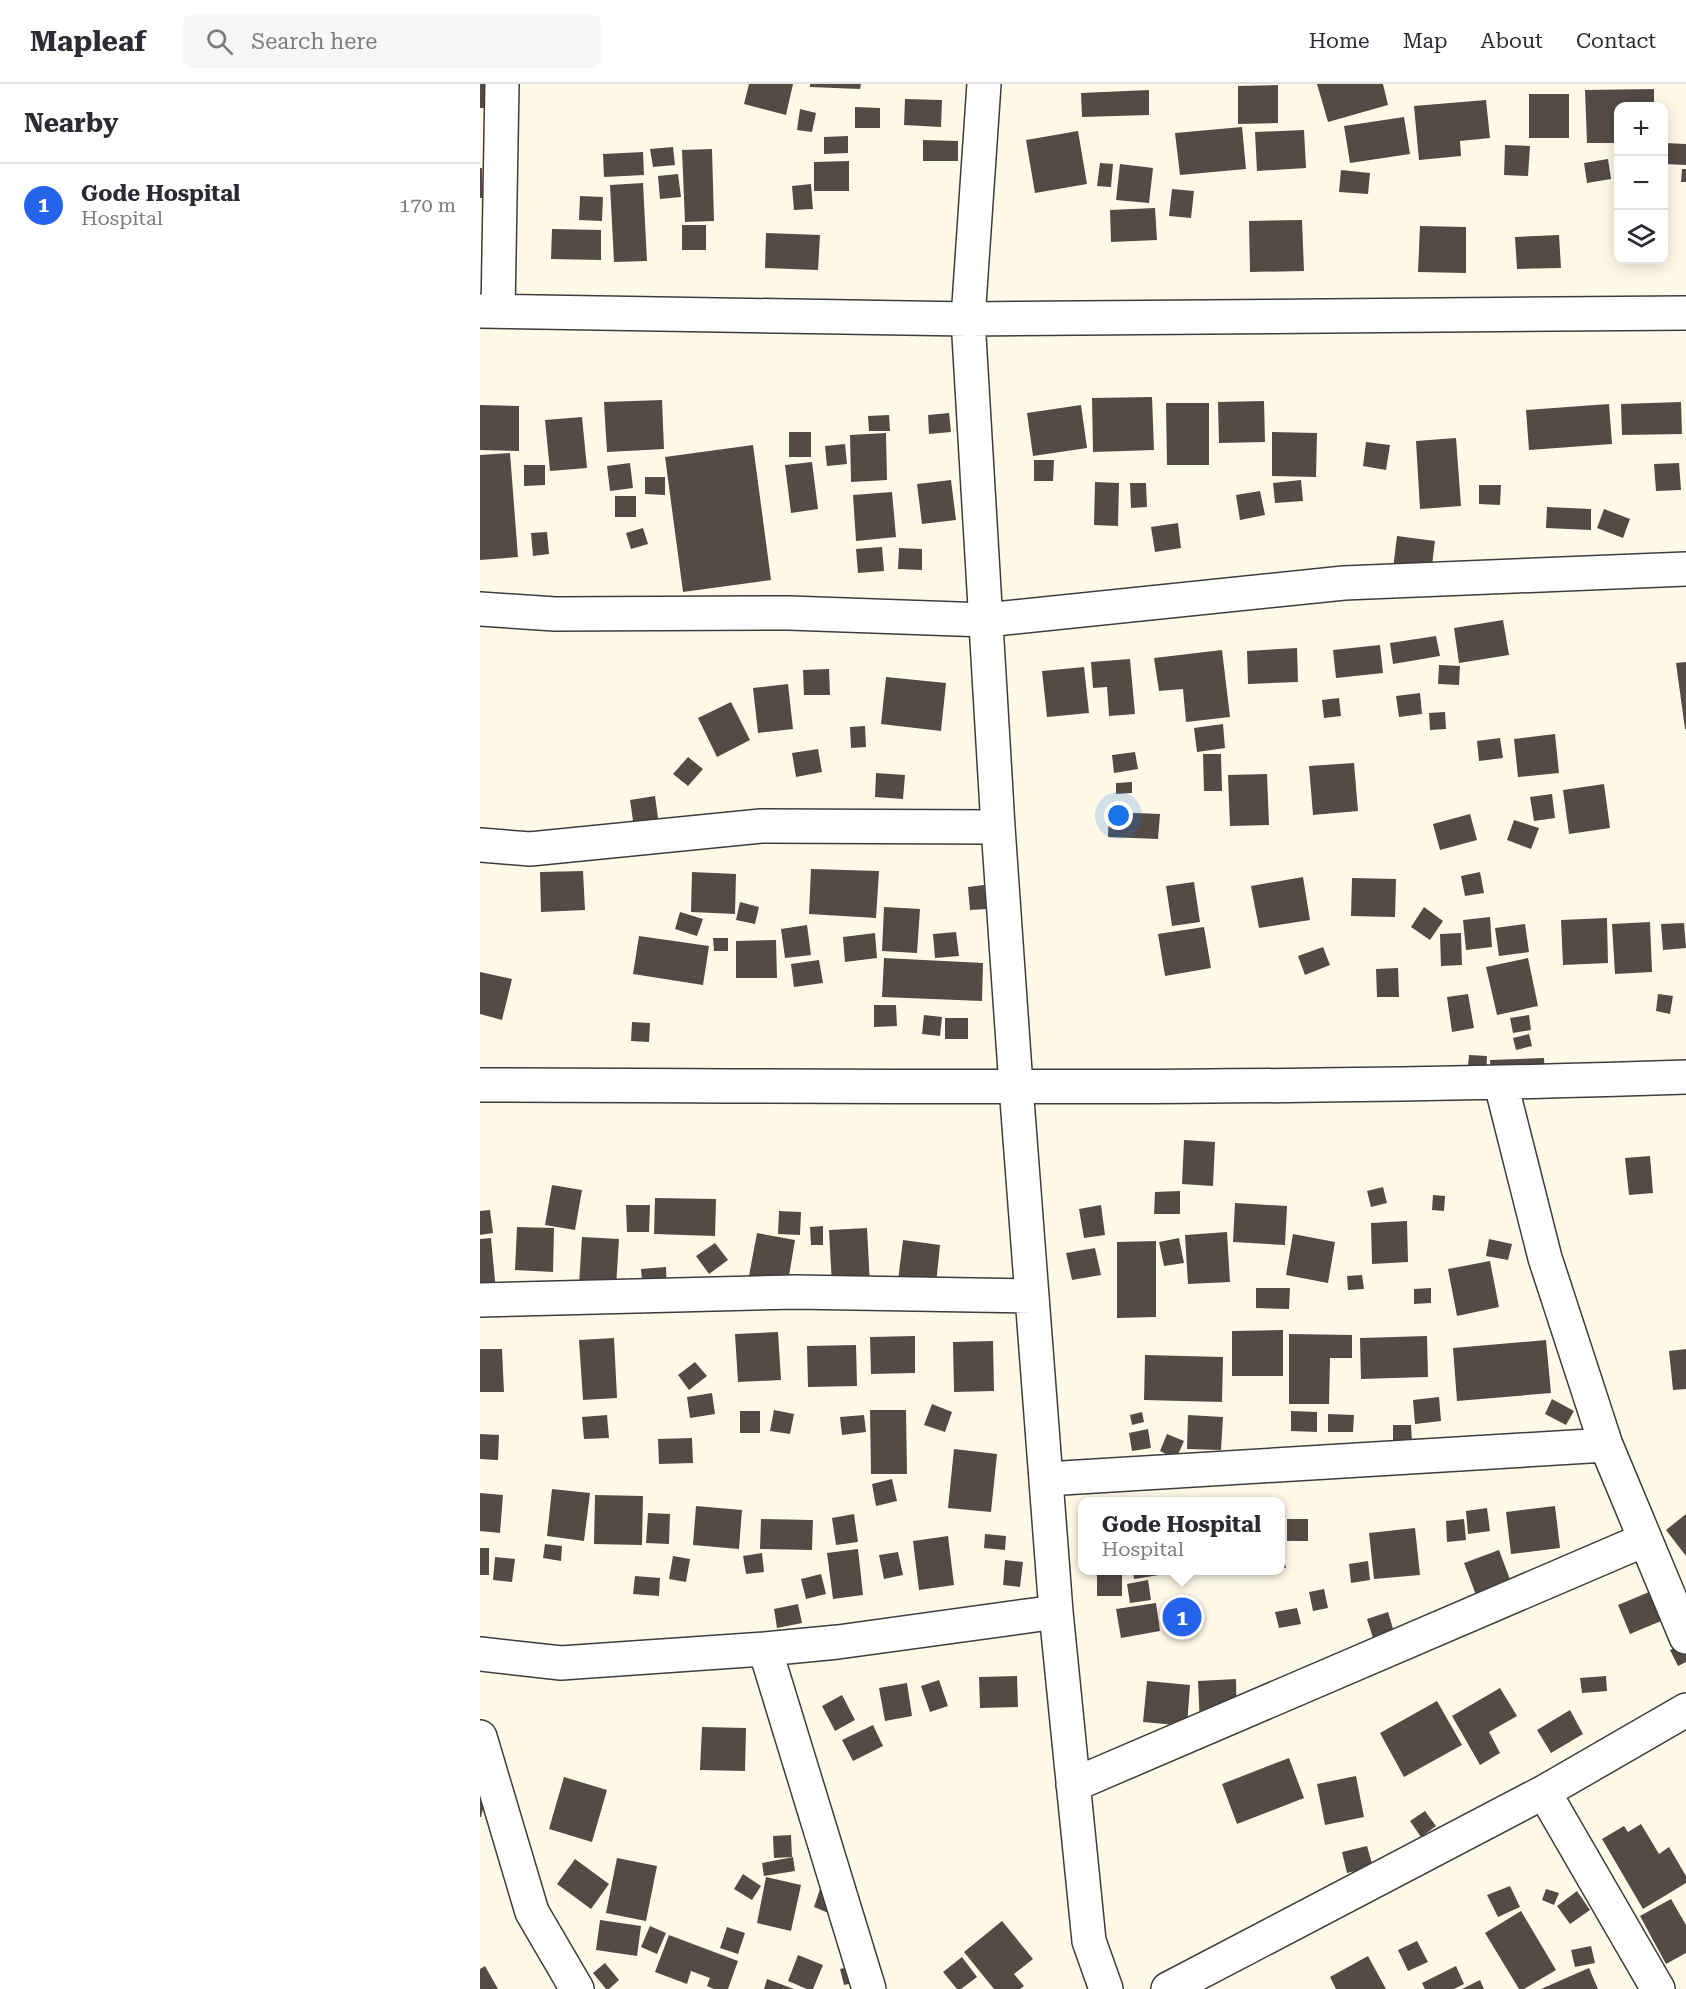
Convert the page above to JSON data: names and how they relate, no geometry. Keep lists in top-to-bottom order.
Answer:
{
  "page": {
    "header": "Mapleaf",
    "search": "Search here",
    "nav": [
      "Home",
      "Map",
      "About",
      "Contact"
    ],
    "heading": "Nearby",
    "map_buttons": ["+", "−"],
    "list": [
      {
        "mark": "1",
        "name": "Gode Hospital",
        "note": "Hospital",
        "value": "170 m"
      }
    ],
    "popup": ["Gode Hospital", "Hospital"],
    "pins": "1"
  }
}
